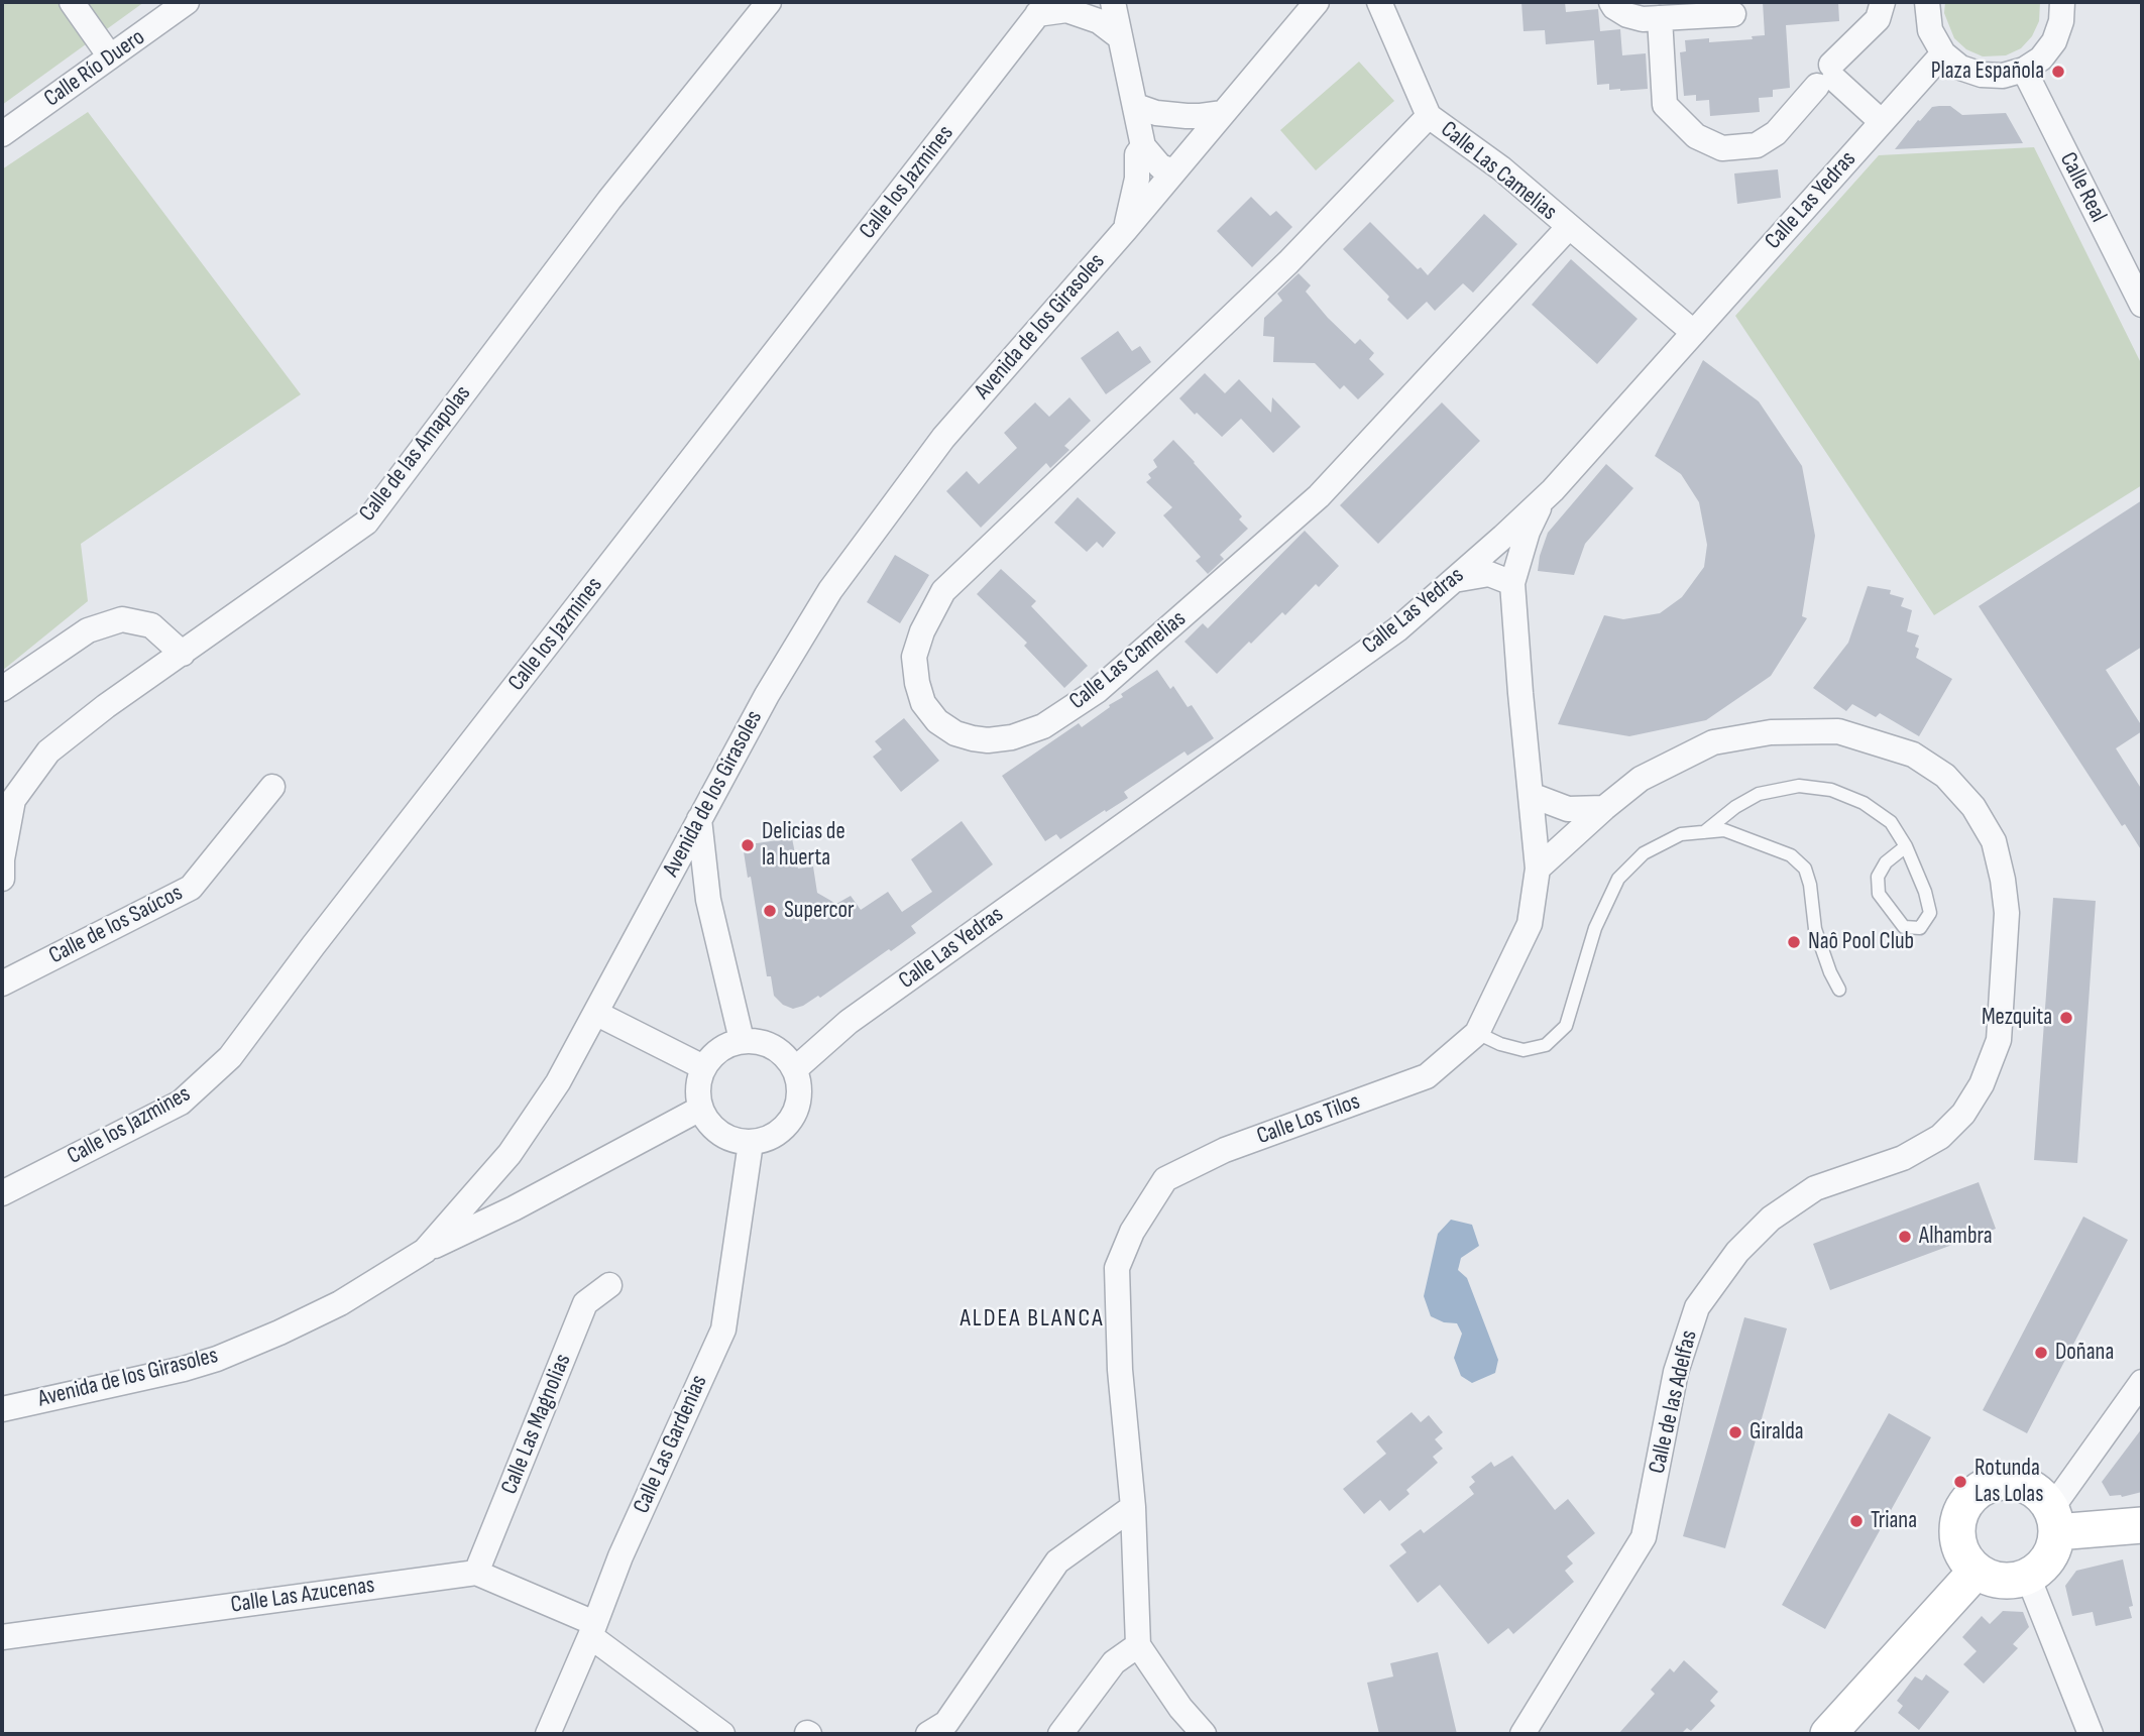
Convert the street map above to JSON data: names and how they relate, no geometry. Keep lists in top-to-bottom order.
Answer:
{
  "streets": {
    "street": [
      "Calle Río Duero",
      "Calle Las Camelias",
      "Calle los Jazmines",
      "Calle Real",
      "Calle Las Yedras",
      "Avenida de los Girasoles",
      "Calle de las Amapolas",
      "Calle de los Saúcos",
      "Calle Los Tilos",
      "Calle de las Adelfas",
      "Calle Las Magnolias",
      "Calle Las Gardenias",
      "Calle Las Azucenas"
    ]
  },
  "crossings": [
    ["Calle Las Camelias", "Calle Las Yedras"],
    ["Calle Las Yedras", "Calle Los Tilos"],
    ["Calle Las Yedras", "Calle Las Gardenias"],
    ["Calle Los Tilos", "Calle de las Adelfas"],
    ["Calle Las Magnolias", "Calle Las Azucenas"]
  ],
  "districts": ["ALDEA BLANCA"],
  "places": [
    "Plaza Española",
    "Delicias de la huerta",
    "Supercor",
    "Naô Pool Club",
    "Mezquita",
    "Alhambra",
    "Doñana",
    "Giralda",
    "Rotunda Las Lolas",
    "Triana"
  ]
}
